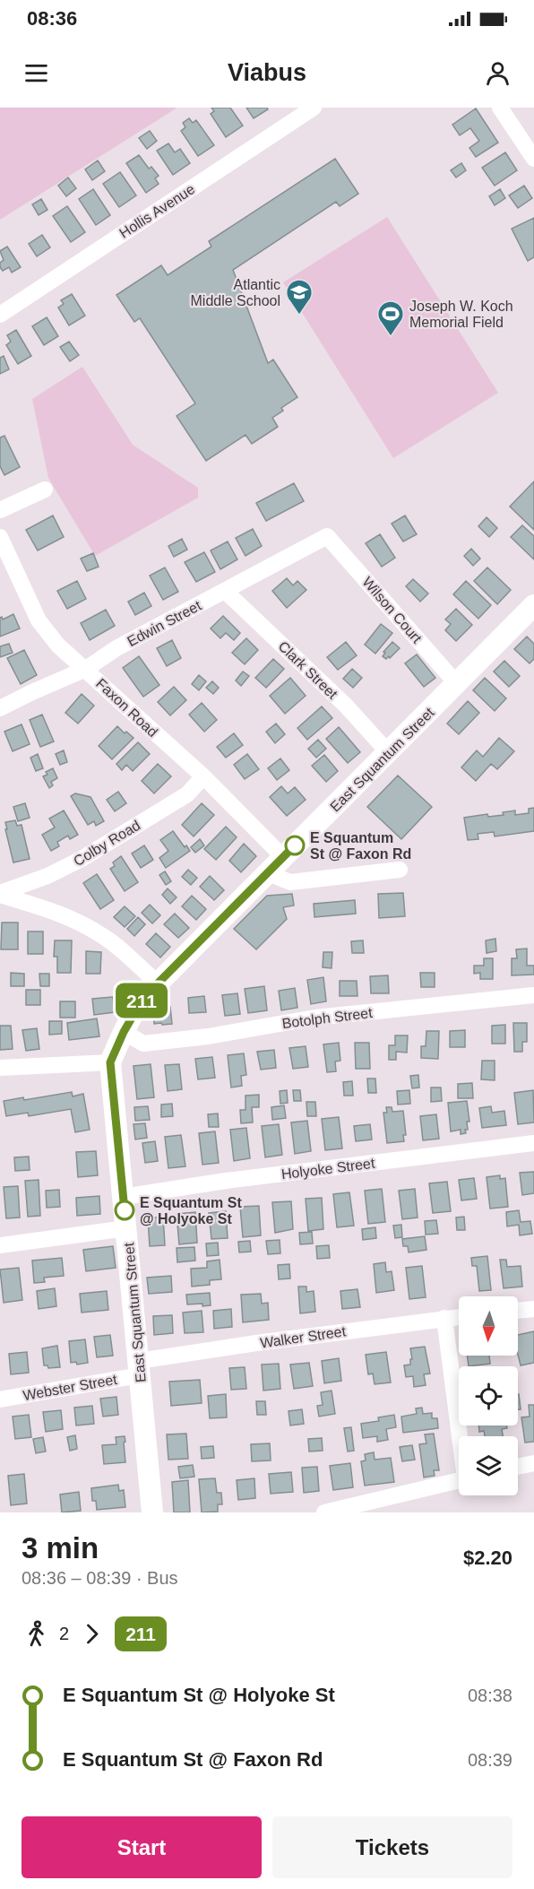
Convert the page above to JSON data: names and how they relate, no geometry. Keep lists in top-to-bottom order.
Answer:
{
  "streets": {
    "main road": ["East Squantum Street"],
    "street": [
      "Hollis Avenue",
      "Wilson Court",
      "Edwin Street",
      "Clark Street",
      "Faxon Road",
      "Colby Road",
      "Botolph Street",
      "Holyoke Street",
      "Walker Street",
      "Webster Street"
    ]
  },
  "crossings": [
    ["Wilson Court", "Edwin Street"],
    ["Wilson Court", "East Squantum Street"],
    ["Edwin Street", "Clark Street"],
    ["Edwin Street", "Faxon Road"],
    ["Clark Street", "East Squantum Street"],
    ["Faxon Road", "East Squantum Street"],
    ["Faxon Road", "Colby Road"],
    ["East Squantum Street", "Botolph Street"],
    ["East Squantum Street", "Holyoke Street"],
    ["East Squantum Street", "Walker Street"],
    ["East Squantum Street", "Webster Street"],
    ["Walker Street", "Webster Street"]
  ],
  "places": {
    "school or university": ["Atlantic Middle School"],
    "sports": ["Joseph W. Koch Memorial Field"],
    "other": ["E Squantum St @ Faxon Rd", "E Squantum St @ Holyoke St"]
  },
  "lines": ["bus line 211"],
  "north": "bottom",
  "page": {
    "status": "08:36",
    "header": "Viabus",
    "on_map": "211",
    "heading": ["3 min", "08:36 – 08:39 · Bus", "$2.20"],
    "legs": ["2", "211"],
    "list": [
      {
        "name": "E Squantum St @ Holyoke St",
        "value": "08:38"
      },
      {
        "name": "E Squantum St @ Faxon Rd",
        "value": "08:39"
      }
    ],
    "buttons": ["Start", "Tickets"]
  }
}
